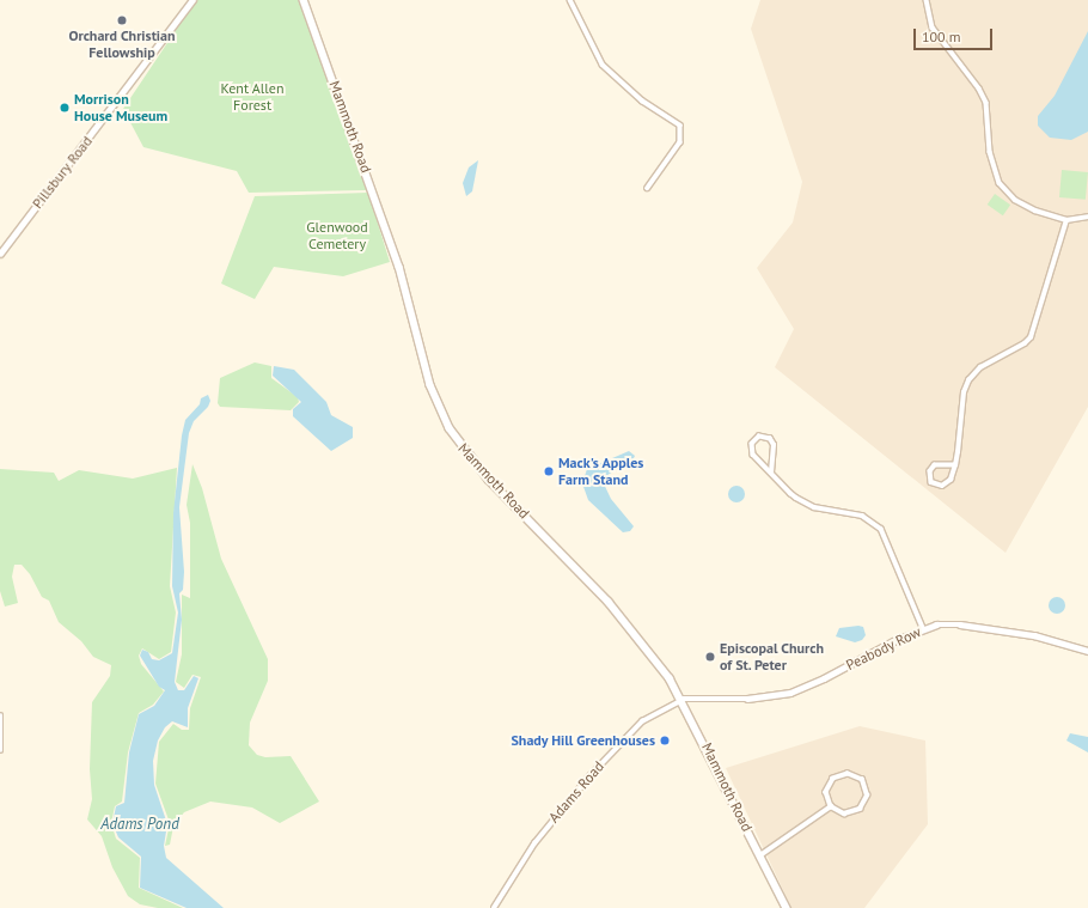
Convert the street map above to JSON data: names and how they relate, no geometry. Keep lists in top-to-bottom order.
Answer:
{
  "streets": {
    "main road": ["Mammoth Road"],
    "street": ["Pillsbury Road", "Peabody Row", "Adams Road"]
  },
  "crossings": [
    ["Mammoth Road", "Peabody Row"],
    ["Mammoth Road", "Adams Road"],
    ["Peabody Row", "Adams Road"]
  ],
  "water": ["Adams Pond"],
  "parks": ["Kent Allen Forest", "Glenwood Cemetery"],
  "places": [
    "Orchard Christian Fellowship",
    "Morrison House Museum",
    "Mack's Apples Farm Stand",
    "Episcopal Church of St. Peter",
    "Shady Hill Greenhouses"
  ],
  "scale_bar": "100 m"
}
